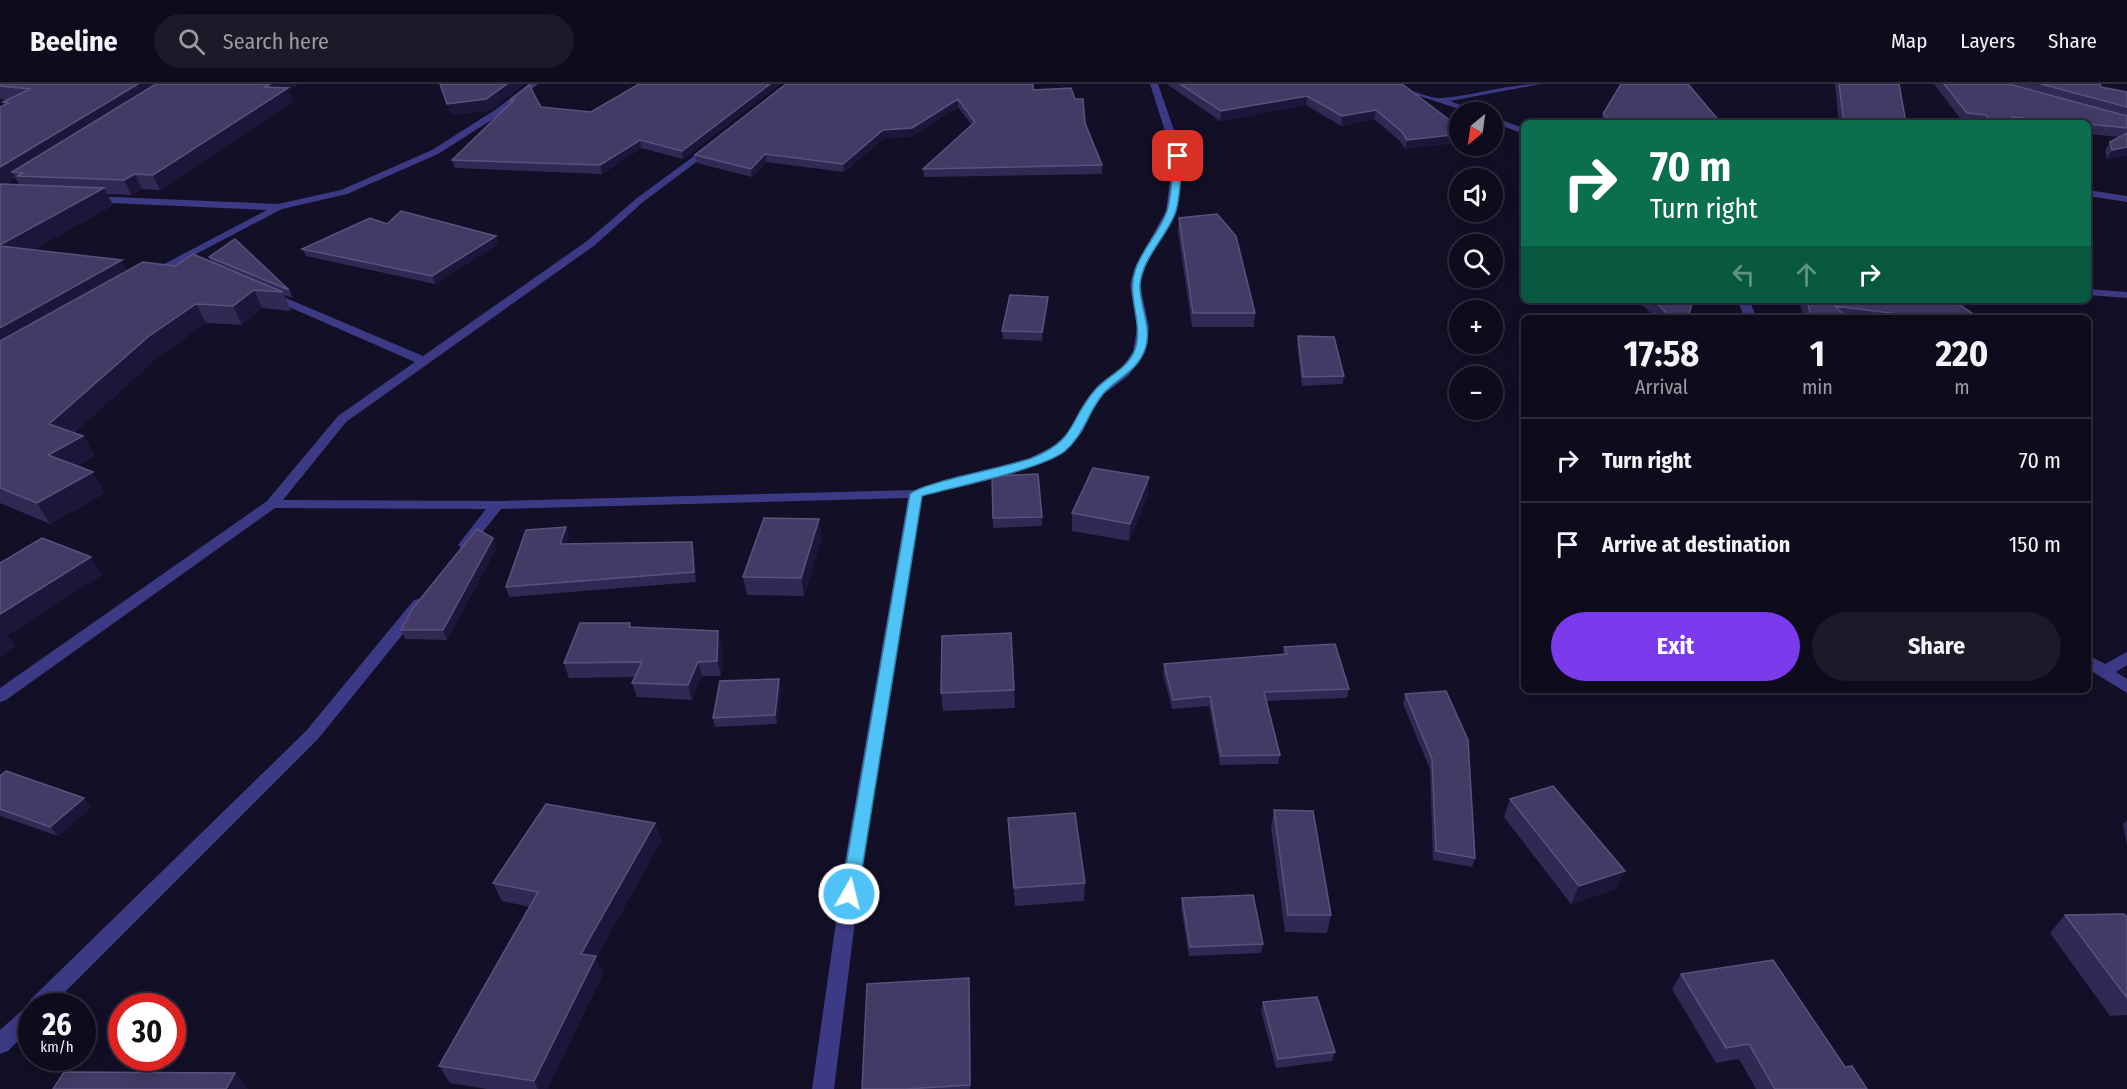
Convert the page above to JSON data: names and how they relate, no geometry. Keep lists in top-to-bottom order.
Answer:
{
  "north": "bottom left",
  "page": {
    "header": "Beeline",
    "search": "Search here",
    "nav": ["Map", "Layers", "Share"],
    "map_buttons": ["+", "−"],
    "turn": ["70 m", "Turn right"],
    "eta": [
      "17:58",
      "Arrival",
      "1",
      "min",
      "220",
      "m"
    ],
    "list": [
      {
        "name": "Turn right",
        "value": "70 m"
      },
      {
        "name": "Arrive at destination",
        "value": "150 m"
      }
    ],
    "buttons": ["Exit", "Share"],
    "speed": "26 km/h",
    "limit": "30"
  }
}
